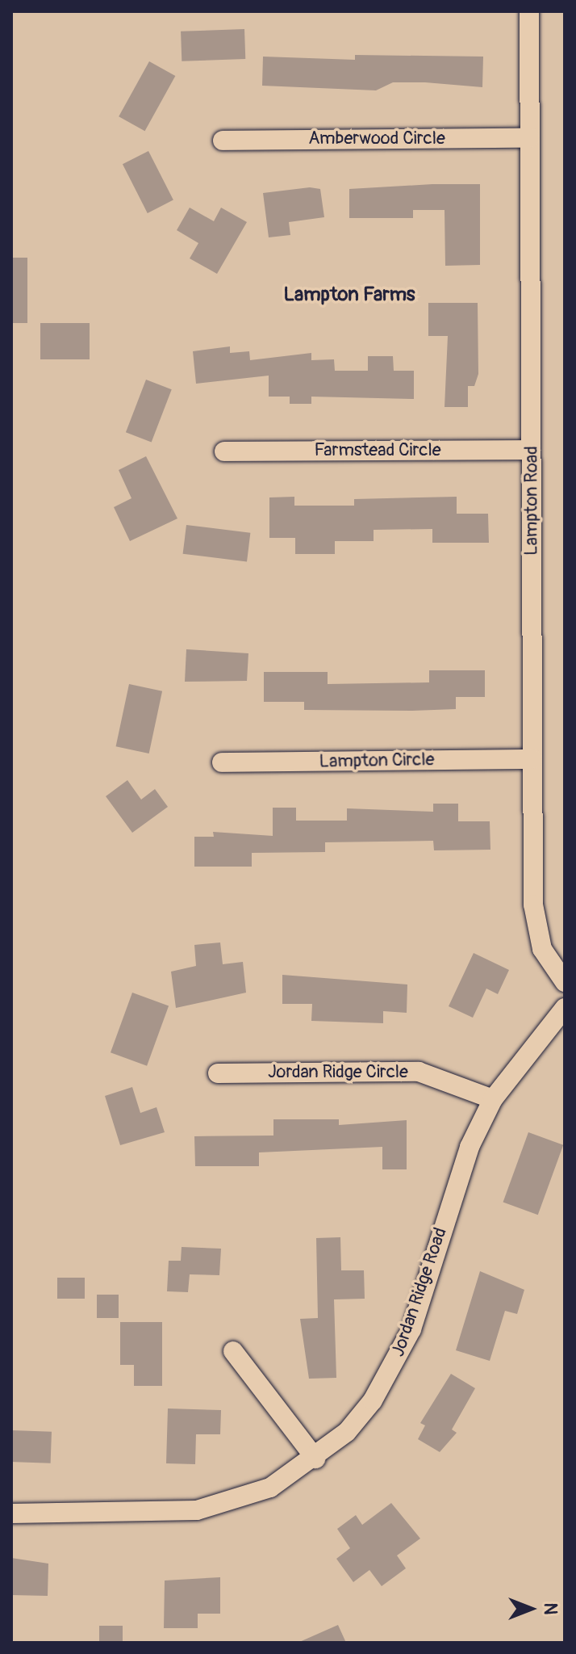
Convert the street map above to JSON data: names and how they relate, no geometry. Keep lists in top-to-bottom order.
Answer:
{
  "streets": {
    "street": [
      "Amberwood Circle",
      "Farmstead Circle",
      "Lampton Road",
      "Lampton Circle",
      "Jordan Ridge Circle",
      "Jordan Ridge Road"
    ]
  },
  "crossings": [
    ["Amberwood Circle", "Lampton Road"],
    ["Farmstead Circle", "Lampton Road"],
    ["Lampton Road", "Lampton Circle"],
    ["Jordan Ridge Circle", "Jordan Ridge Road"]
  ],
  "districts": ["Lampton Farms"],
  "north": "right"
}
